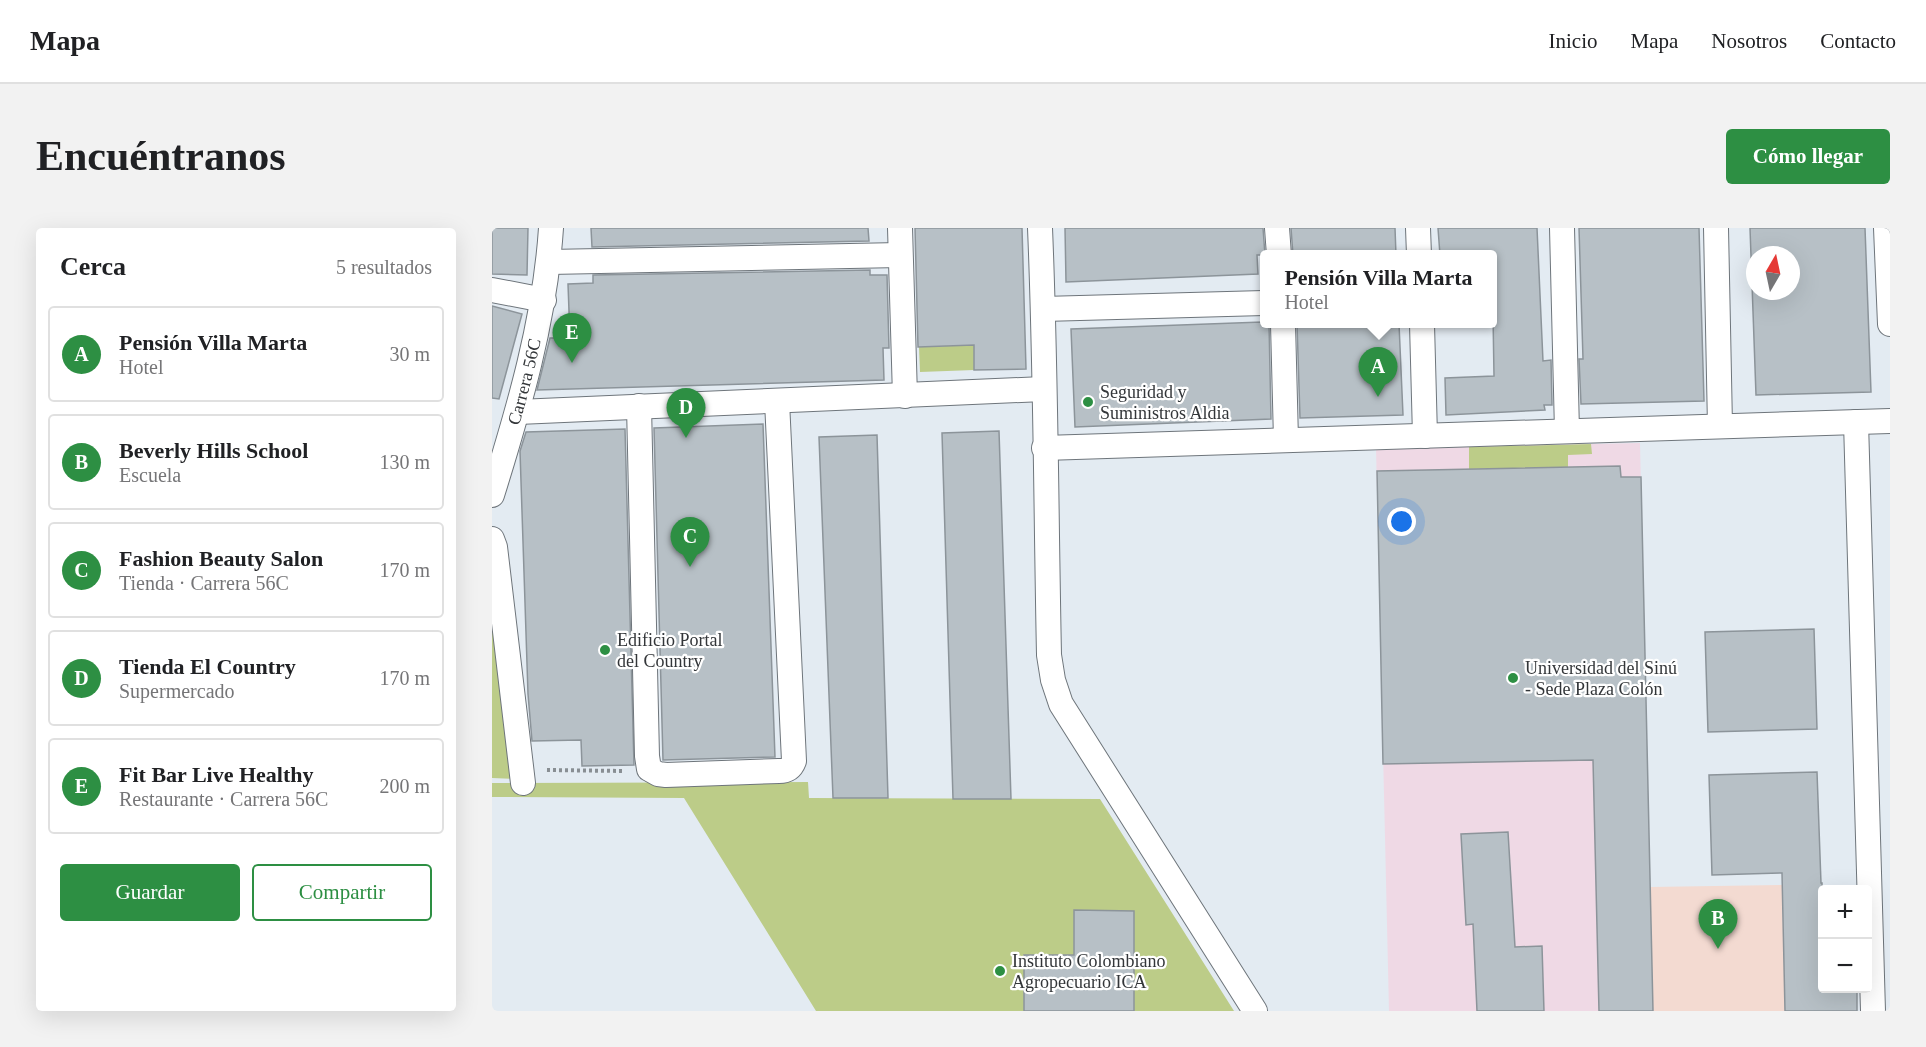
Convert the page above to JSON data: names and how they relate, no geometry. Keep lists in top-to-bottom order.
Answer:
{
  "streets": {
    "street": ["Carrera 56C"]
  },
  "places": [
    "Seguridad y Suministros Aldia",
    "Edificio Portal del Country",
    "Universidad del Sinú - Sede Plaza Colón",
    "Instituto Colombiano Agropecuario ICA"
  ],
  "north": "top",
  "page": {
    "header": "Mapa",
    "nav": [
      "Inicio",
      "Mapa",
      "Nosotros",
      "Contacto"
    ],
    "buttons": [
      "Cómo llegar",
      ["Guardar", "Compartir"]
    ],
    "title": "Encuéntranos",
    "heading": ["Cerca", "5 resultados"],
    "popup": ["Pensión Villa Marta", "Hotel"],
    "list": [
      {
        "mark": "A",
        "name": "Pensión Villa Marta",
        "note": "Hotel",
        "value": "30 m"
      },
      {
        "mark": "B",
        "name": "Beverly Hills School",
        "note": "Escuela",
        "value": "130 m"
      },
      {
        "mark": "C",
        "name": "Fashion Beauty Salon",
        "note": "Tienda · Carrera 56C",
        "value": "170 m"
      },
      {
        "mark": "D",
        "name": "Tienda El Country",
        "note": "Supermercado",
        "value": "170 m"
      },
      {
        "mark": "E",
        "name": "Fit Bar Live Healthy",
        "note": "Restaurante · Carrera 56C",
        "value": "200 m"
      }
    ],
    "pins": [
      "E",
      "A",
      "D",
      "C",
      "B"
    ],
    "map_buttons": ["+", "−"]
  }
}
